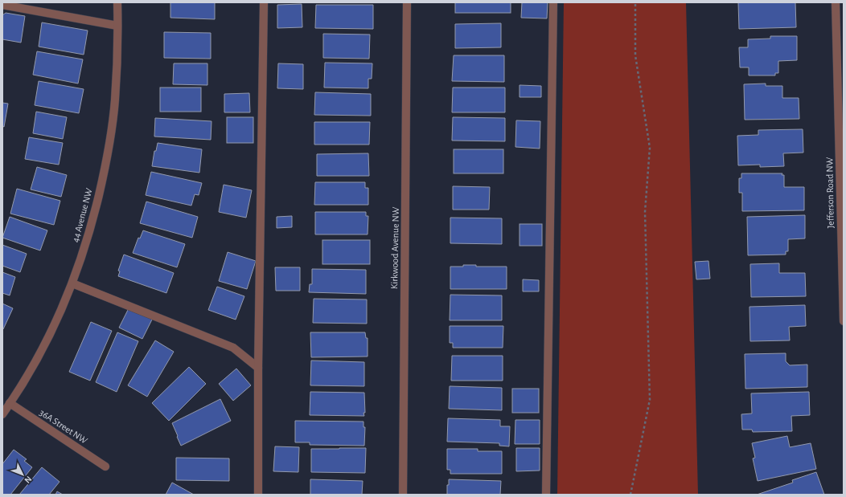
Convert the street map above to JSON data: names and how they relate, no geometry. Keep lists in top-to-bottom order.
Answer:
{
  "streets": {
    "street": [
      "Jefferson Road NW",
      "44 Avenue NW",
      "Kirkwood Avenue NW",
      "36A Street NW"
    ]
  },
  "crossings": [
    ["44 Avenue NW", "36A Street NW"]
  ],
  "north": "bottom right"
}
